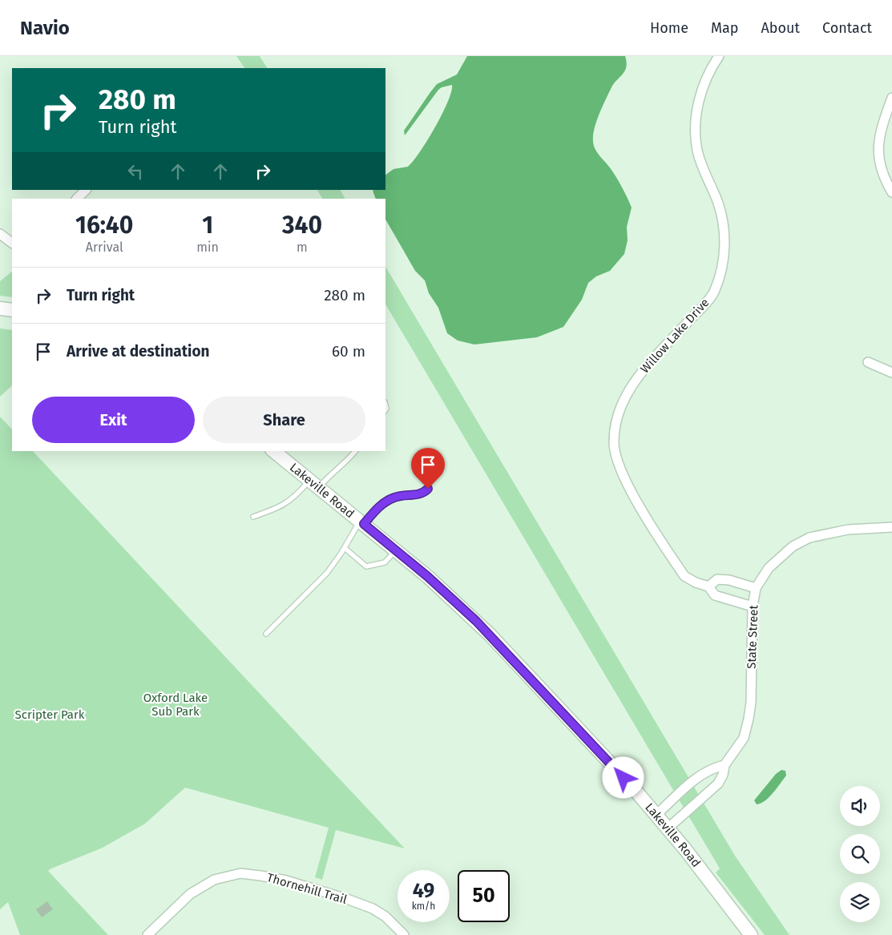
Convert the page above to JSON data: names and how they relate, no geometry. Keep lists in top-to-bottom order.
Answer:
{
  "streets": {
    "main road": ["Lakeville Road"],
    "street": ["Willow Lake Drive", "State Street", "Thornehill Trail"]
  },
  "crossings": [
    ["Willow Lake Drive", "State Street"],
    ["Lakeville Road", "State Street"]
  ],
  "parks": ["Oxford Lake Sub Park", "Scripter Park"],
  "page": {
    "header": "Navio",
    "nav": [
      "Home",
      "Map",
      "About",
      "Contact"
    ],
    "turn": ["280 m", "Turn right"],
    "eta": [
      "16:40",
      "Arrival",
      "1",
      "min",
      "340",
      "m"
    ],
    "list": [
      {
        "name": "Turn right",
        "value": "280 m"
      },
      {
        "name": "Arrive at destination",
        "value": "60 m"
      }
    ],
    "buttons": ["Exit", "Share"],
    "speed": "49 km/h",
    "limit": "50"
  }
}
